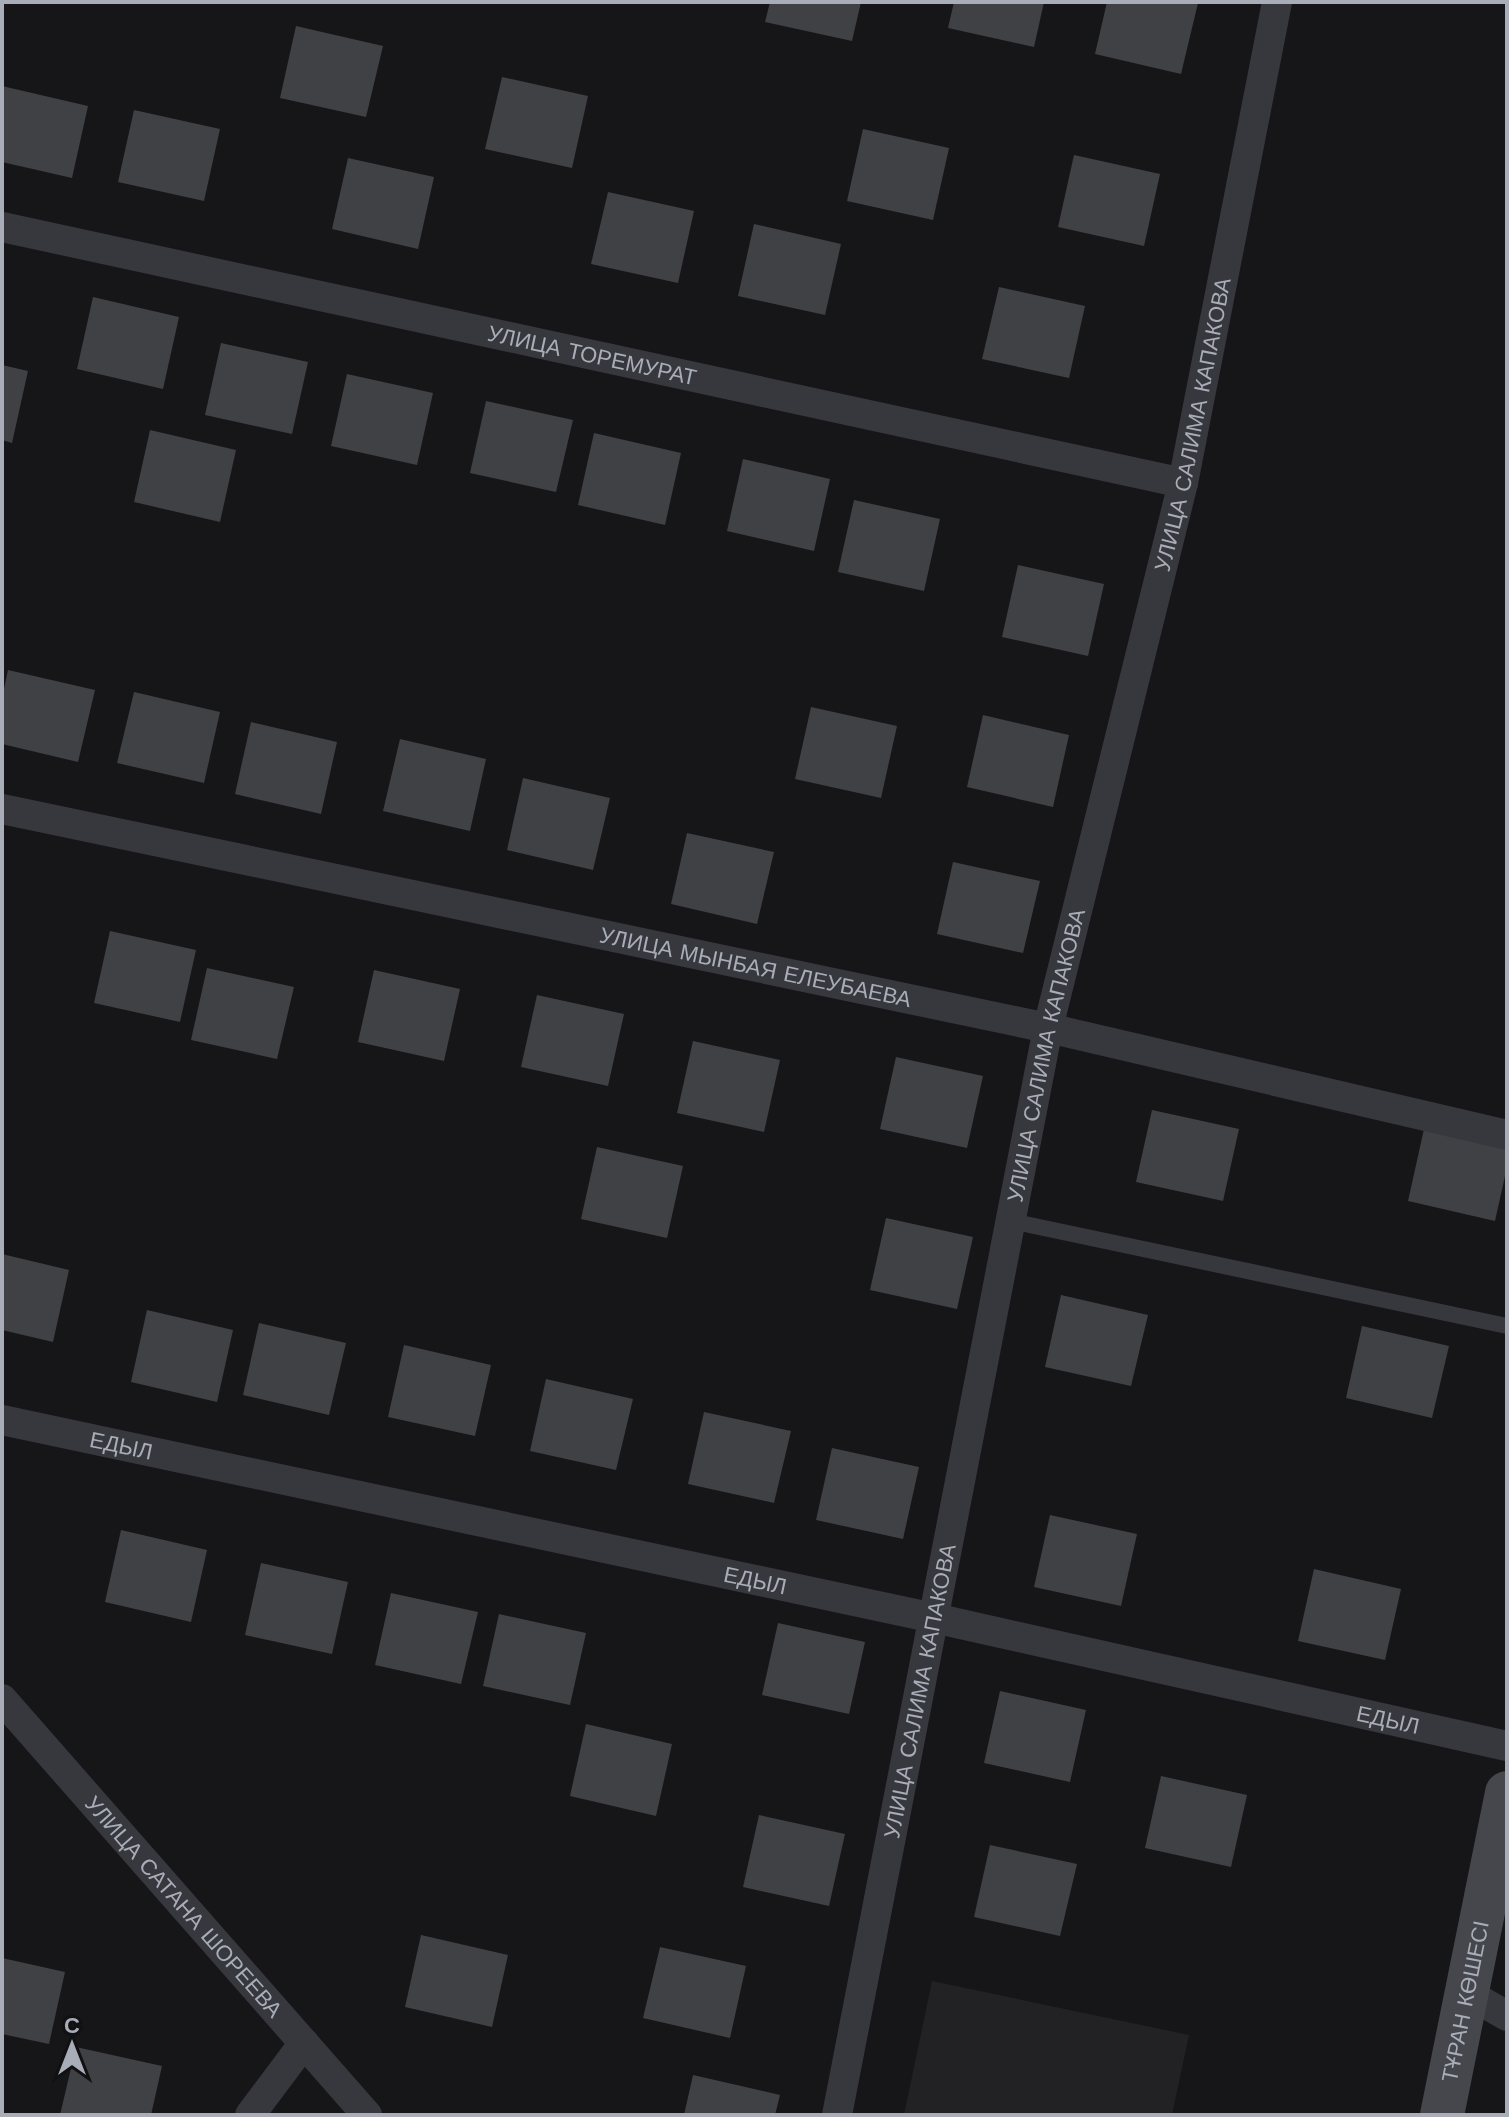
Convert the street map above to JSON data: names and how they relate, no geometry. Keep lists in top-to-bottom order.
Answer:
{
  "streets": {
    "street": [
      "УЛИЦА ТОРЕМУРАТ",
      "УЛИЦА САЛИМА КАПАКОВА",
      "УЛИЦА МЫНБАЯ ЕЛЕУБАЕВА",
      "ЕДЫЛ",
      "УЛИЦА САТАНА ШОРЕЕВА",
      "ТҰРАН КӨШЕСІ"
    ]
  },
  "crossings": [
    ["УЛИЦА ТОРЕМУРАТ", "УЛИЦА САЛИМА КАПАКОВА"],
    ["УЛИЦА САЛИМА КАПАКОВА", "УЛИЦА МЫНБАЯ ЕЛЕУБАЕВА"],
    ["УЛИЦА САЛИМА КАПАКОВА", "ЕДЫЛ"]
  ],
  "north": "top"
}
